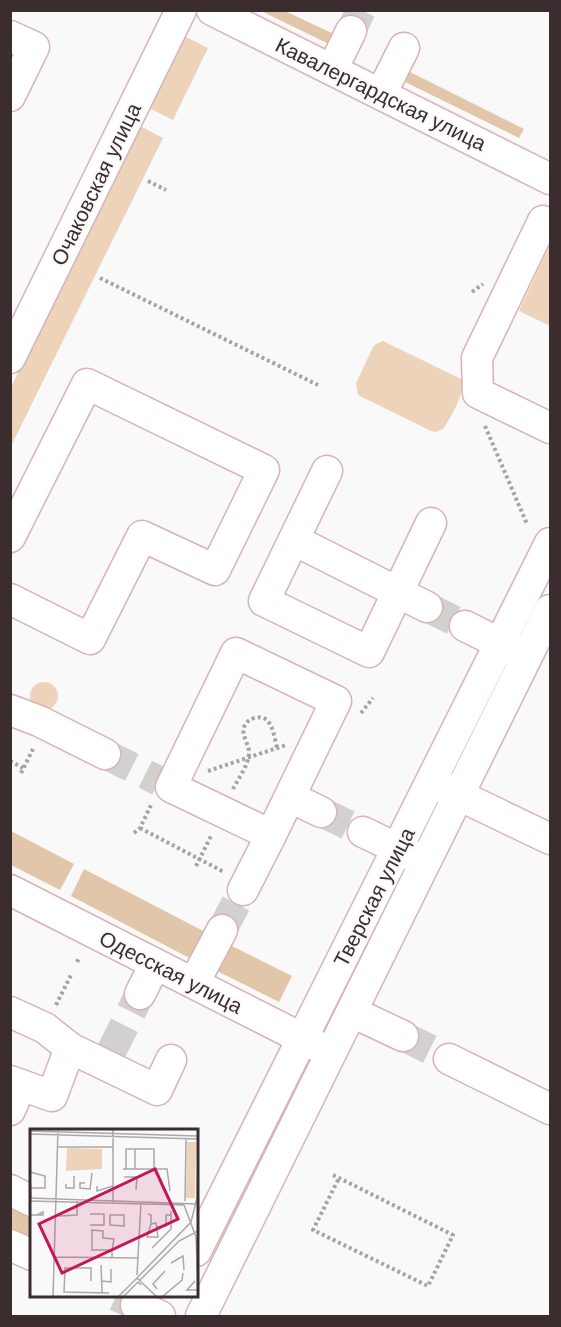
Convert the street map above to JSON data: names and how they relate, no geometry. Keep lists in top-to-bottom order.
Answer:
{
  "streets": {
    "street": [
      "Кавалергардская улица",
      "Очаковская улица",
      "Тверская улица",
      "Одесская улица"
    ]
  },
  "crossings": [
    ["Тверская улица", "Одесская улица"]
  ]
}
